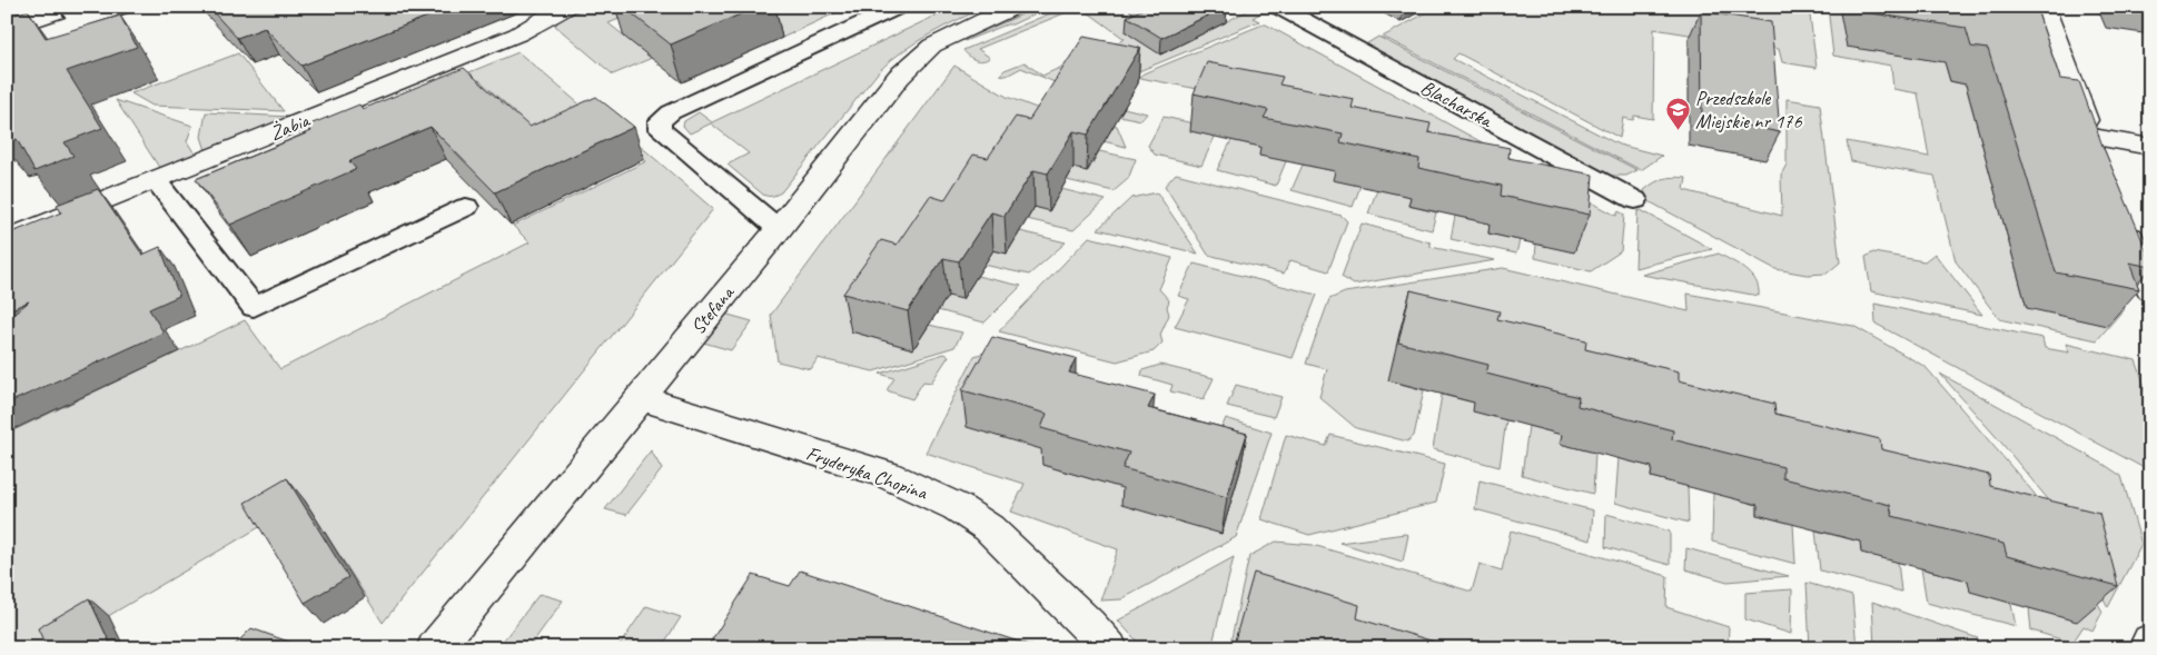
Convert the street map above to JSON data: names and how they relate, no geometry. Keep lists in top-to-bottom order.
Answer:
{
  "streets": {
    "street": ["Żabia", "Stefana", "Fryderyka Chopina"],
    "lane": ["Blacharska"]
  },
  "crossings": [
    ["Stefana", "Fryderyka Chopina"]
  ],
  "places": {
    "school or university": ["Przedszkole Miejskie nr 176"]
  }
}
